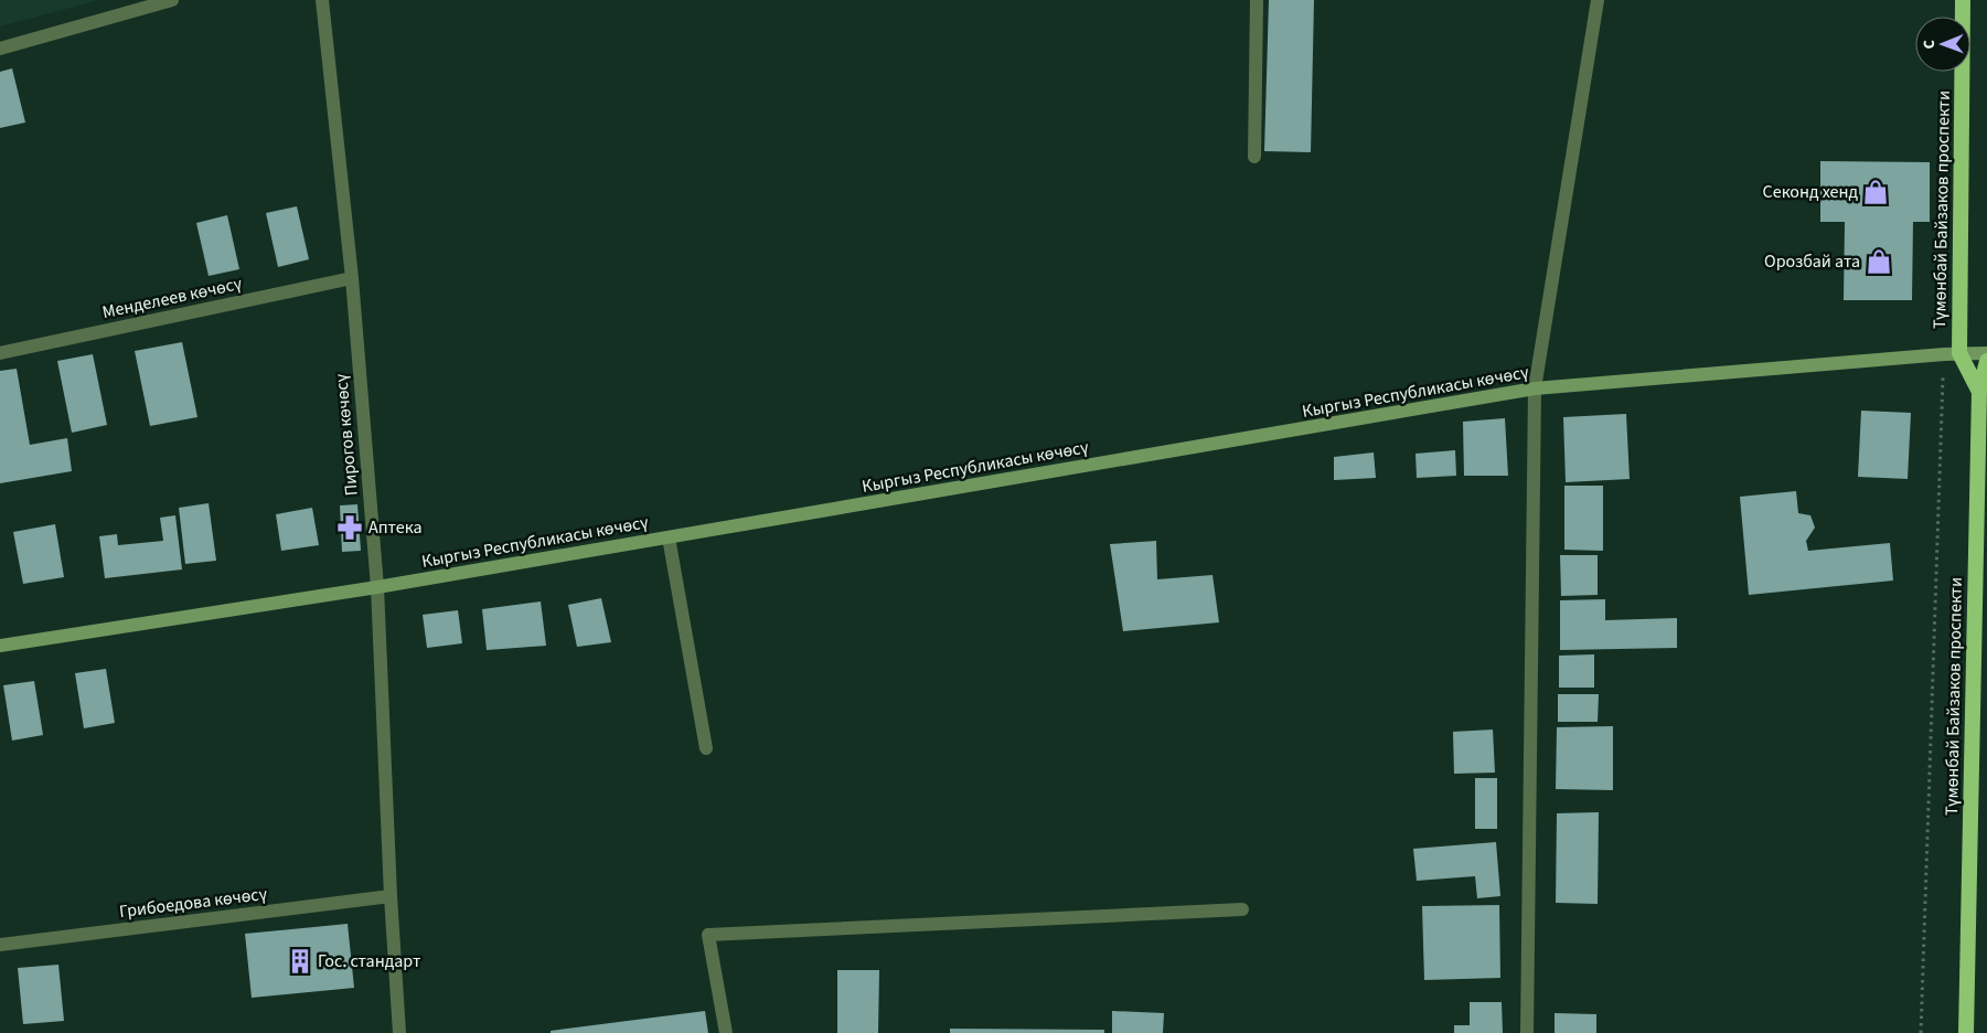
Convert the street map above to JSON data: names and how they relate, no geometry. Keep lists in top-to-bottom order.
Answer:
{
  "streets": {
    "highway": ["Түмөнбай Байзаков проспекти"],
    "main road": ["Кыргыз Республикасы көчөсү"],
    "street": ["Менделеев көчөсү", "Пирогов көчөсү", "Грибоедова көчөсү"]
  },
  "crossings": [
    ["Түмөнбай Байзаков проспекти", "Кыргыз Республикасы көчөсү"],
    ["Менделеев көчөсү", "Пирогов көчөсү"],
    ["Кыргыз Республикасы көчөсү", "Пирогов көчөсү"],
    ["Пирогов көчөсү", "Грибоедова көчөсү"]
  ],
  "places": {
    "shop": ["Секонд хенд", "Орозбай ата"],
    "pharmacy": ["Аптека"],
    "building": ["Гос. стандарт"]
  },
  "north": "left"
}
